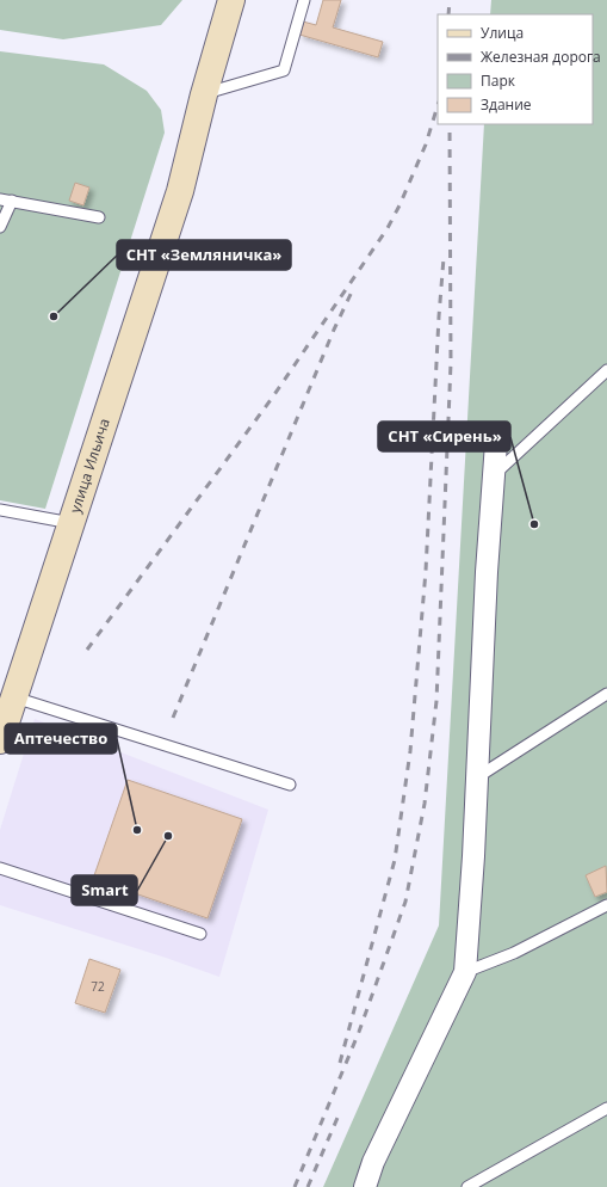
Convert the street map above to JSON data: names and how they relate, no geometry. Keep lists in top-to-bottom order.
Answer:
{
  "streets": {
    "main road": ["улица Ильича"]
  },
  "places": [
    "СНТ «Земляничка»",
    "СНТ «Сирень»",
    "Аптечество",
    "Smart"
  ],
  "house_numbers": ["72"],
  "legend": [
    "Улица",
    "Железная дорога",
    "Парк",
    "Здание"
  ]
}
